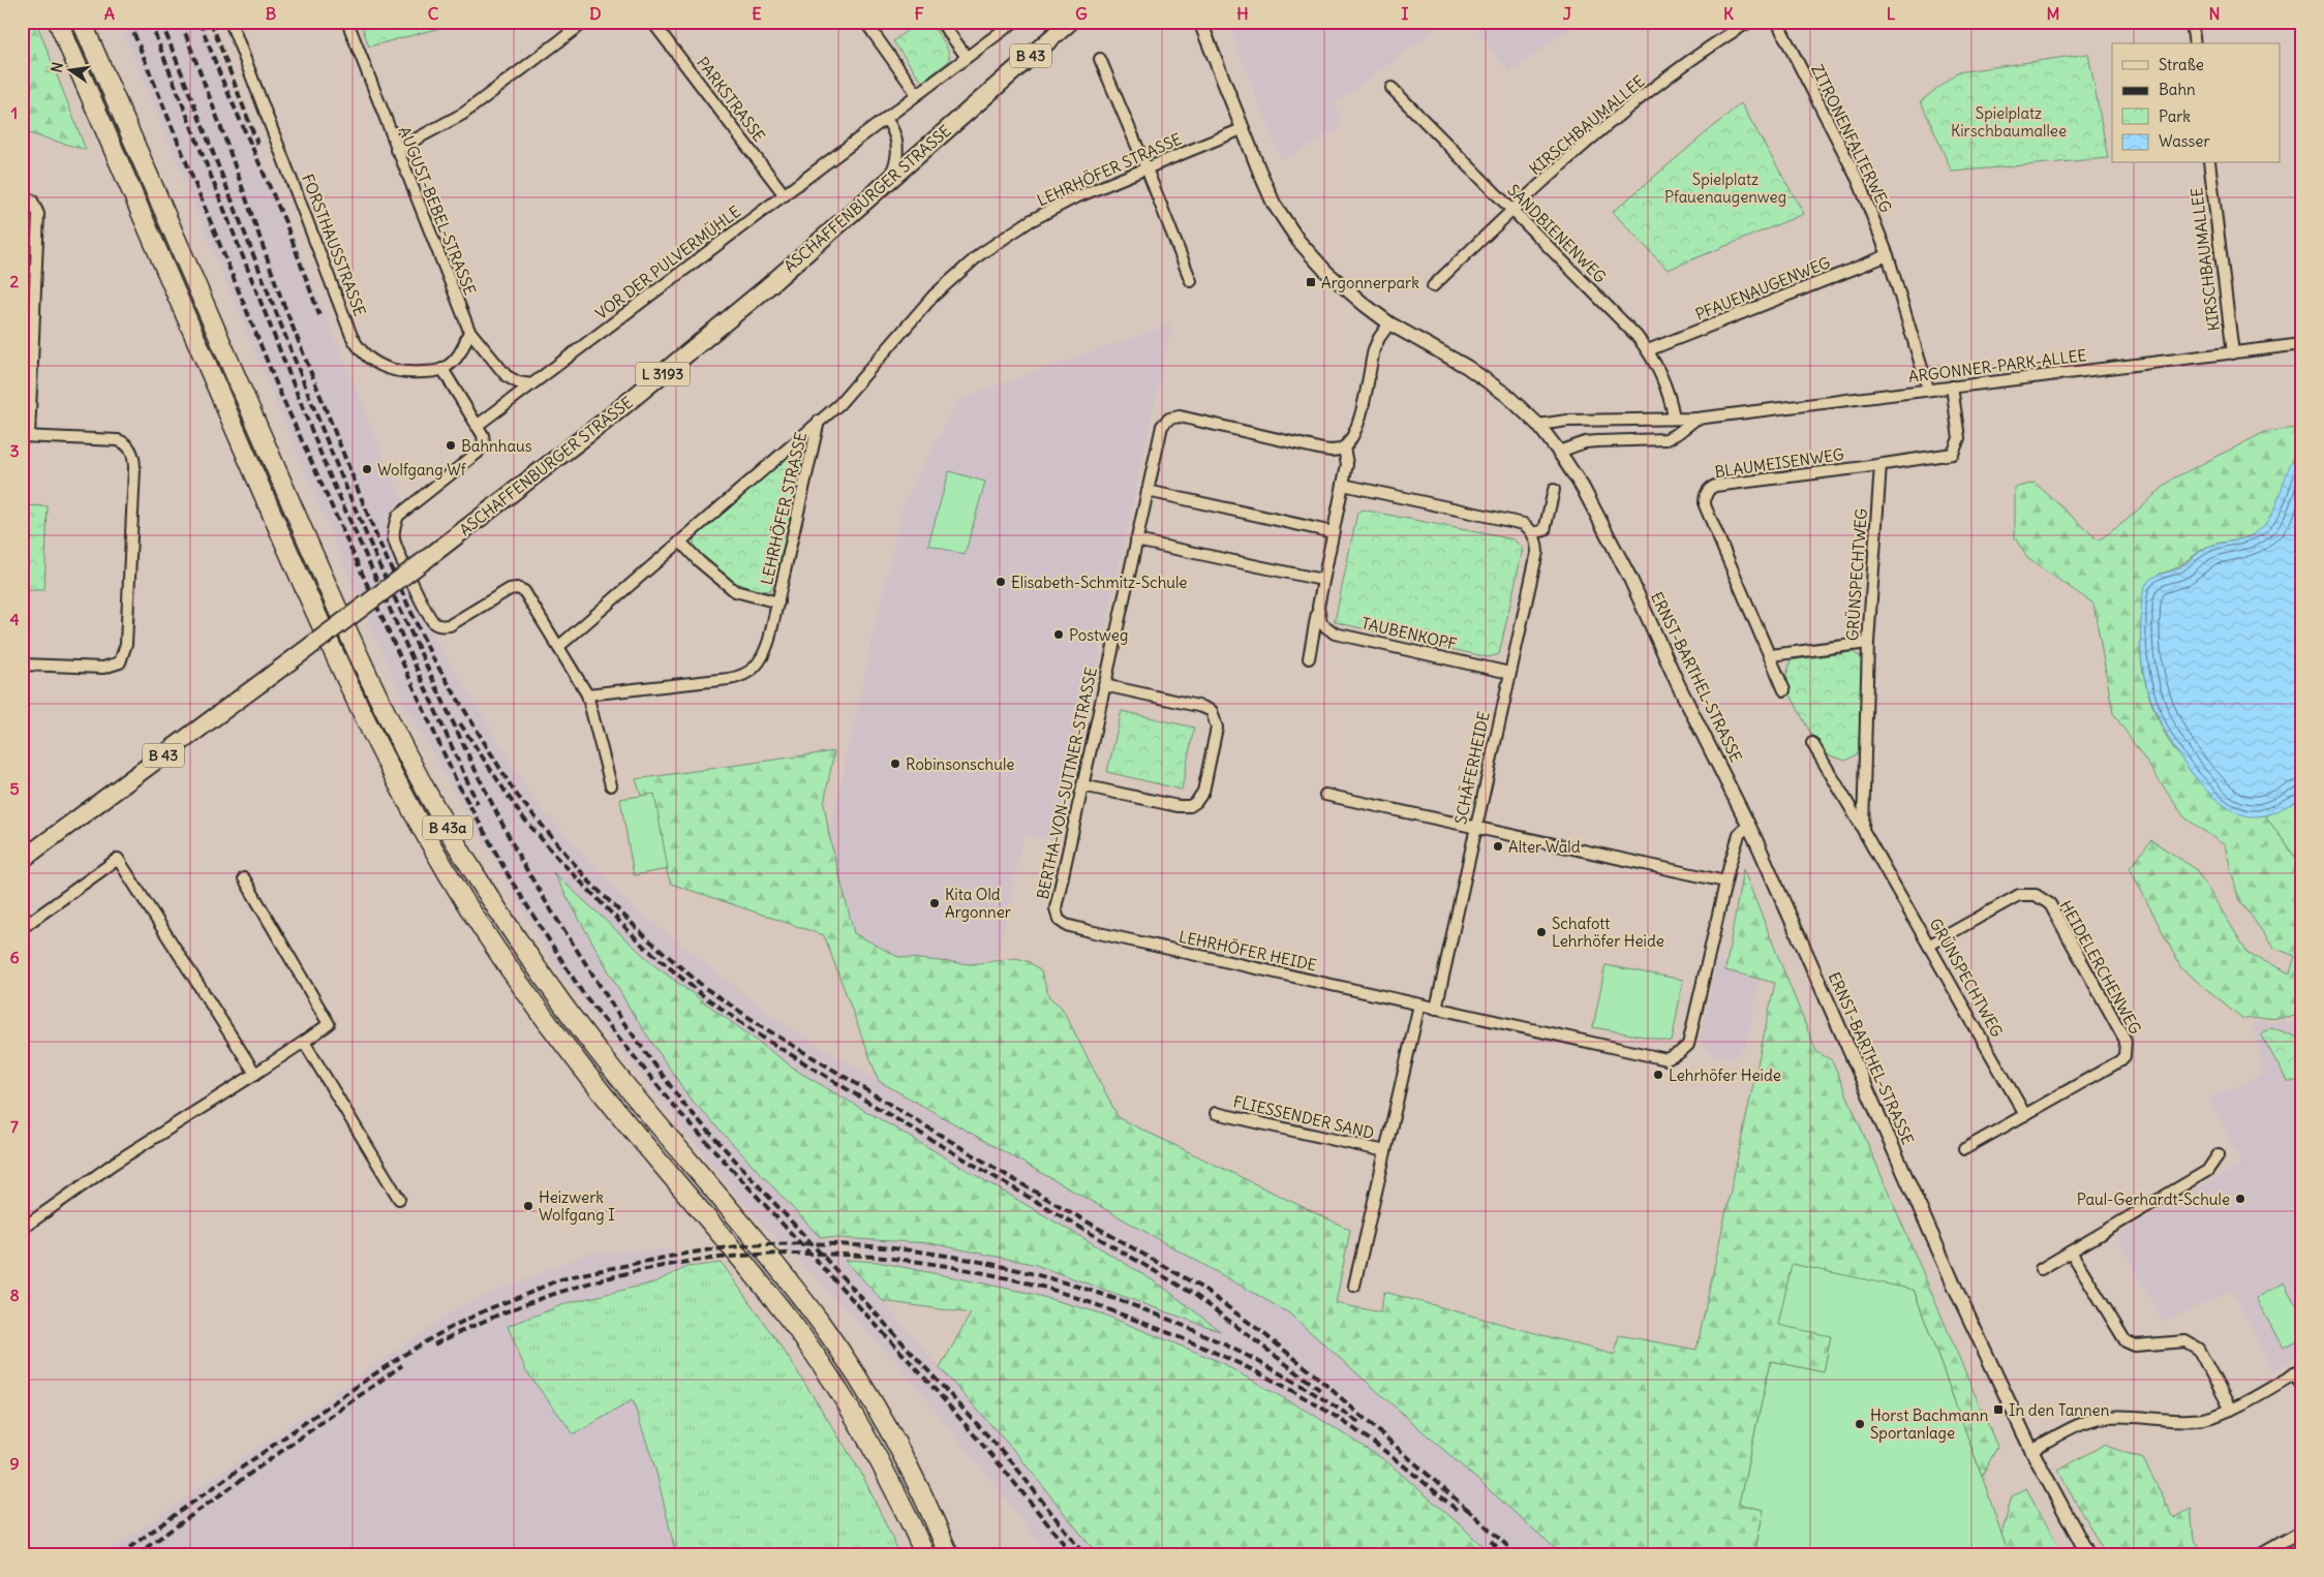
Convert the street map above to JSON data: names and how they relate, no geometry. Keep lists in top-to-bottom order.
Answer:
{
  "streets": {
    "highway": ["B 43a"],
    "main road": ["B 43", "ASCHAFFENBURGER STRASSE", "L 3193"],
    "street": [
      "PARKSTRASSE",
      "KIRSCHBAUMALLEE",
      "ZITRONENFALTERWEG",
      "LEHRHÖFER STRASSE",
      "AUGUST-BEBEL-STRASSE",
      "SANDBIENENWEG",
      "FORSTHAUSSTRASSE",
      "VOR DER PULVERMÜHLE",
      "PFAUENAUGENWEG",
      "ARGONNER-PARK-ALLEE",
      "BLAUMEISENWEG",
      "GRÜNSPECHTWEG",
      "TAUBENKOPF",
      "ERNST-BARTHEL-STRASSE",
      "SCHÄFERHEIDE",
      "BERTHA-VON-SUTTNER-STRASSE",
      "LEHRHÖFER HEIDE",
      "HEIDELERCHENWEG",
      "FLIESSENDER SAND"
    ]
  },
  "crossings": [
    ["PARKSTRASSE", "VOR DER PULVERMÜHLE"],
    ["KIRSCHBAUMALLEE", "SANDBIENENWEG"],
    ["KIRSCHBAUMALLEE", "ARGONNER-PARK-ALLEE"],
    ["ZITRONENFALTERWEG", "PFAUENAUGENWEG"],
    ["ZITRONENFALTERWEG", "ARGONNER-PARK-ALLEE"],
    ["LEHRHÖFER STRASSE", "ERNST-BARTHEL-STRASSE"],
    ["AUGUST-BEBEL-STRASSE", "VOR DER PULVERMÜHLE"],
    ["SANDBIENENWEG", "PFAUENAUGENWEG"],
    ["SANDBIENENWEG", "ARGONNER-PARK-ALLEE"],
    ["ARGONNER-PARK-ALLEE", "ERNST-BARTHEL-STRASSE"],
    ["BLAUMEISENWEG", "GRÜNSPECHTWEG"],
    ["GRÜNSPECHTWEG", "HEIDELERCHENWEG"],
    ["TAUBENKOPF", "SCHÄFERHEIDE"],
    ["ERNST-BARTHEL-STRASSE", "LEHRHÖFER HEIDE"],
    ["SCHÄFERHEIDE", "LEHRHÖFER HEIDE"],
    ["BERTHA-VON-SUTTNER-STRASSE", "LEHRHÖFER HEIDE"],
    ["LEHRHÖFER HEIDE", "FLIESSENDER SAND"]
  ],
  "parks": ["Spielplatz Kirschbaumallee", "Spielplatz Pfauenaugenweg"],
  "places": {
    "transit": ["Argonnerpark", "In den Tannen"],
    "other": [
      "Bahnhaus",
      "Wolfgang Wf",
      "Elisabeth-Schmitz-Schule",
      "Postweg",
      "Robinsonschule",
      "Alter Wald",
      "Kita Old Argonner",
      "Schafott Lehrhöfer Heide",
      "Lehrhöfer Heide",
      "Paul-Gerhardt-Schule",
      "Heizwerk Wolfgang I",
      "Horst Bachmann Sportanlage"
    ]
  },
  "legend": [
    "Straße",
    "Bahn",
    "Park",
    "Wasser"
  ],
  "north": "left",
  "grid": {
    "columns": [
      "A",
      "B",
      "C",
      "D",
      "E",
      "F",
      "G",
      "H",
      "I",
      "J",
      "K",
      "L",
      "M",
      "N"
    ],
    "rows": [
      "1",
      "2",
      "3",
      "4",
      "5",
      "6",
      "7",
      "8",
      "9"
    ]
  }
}
